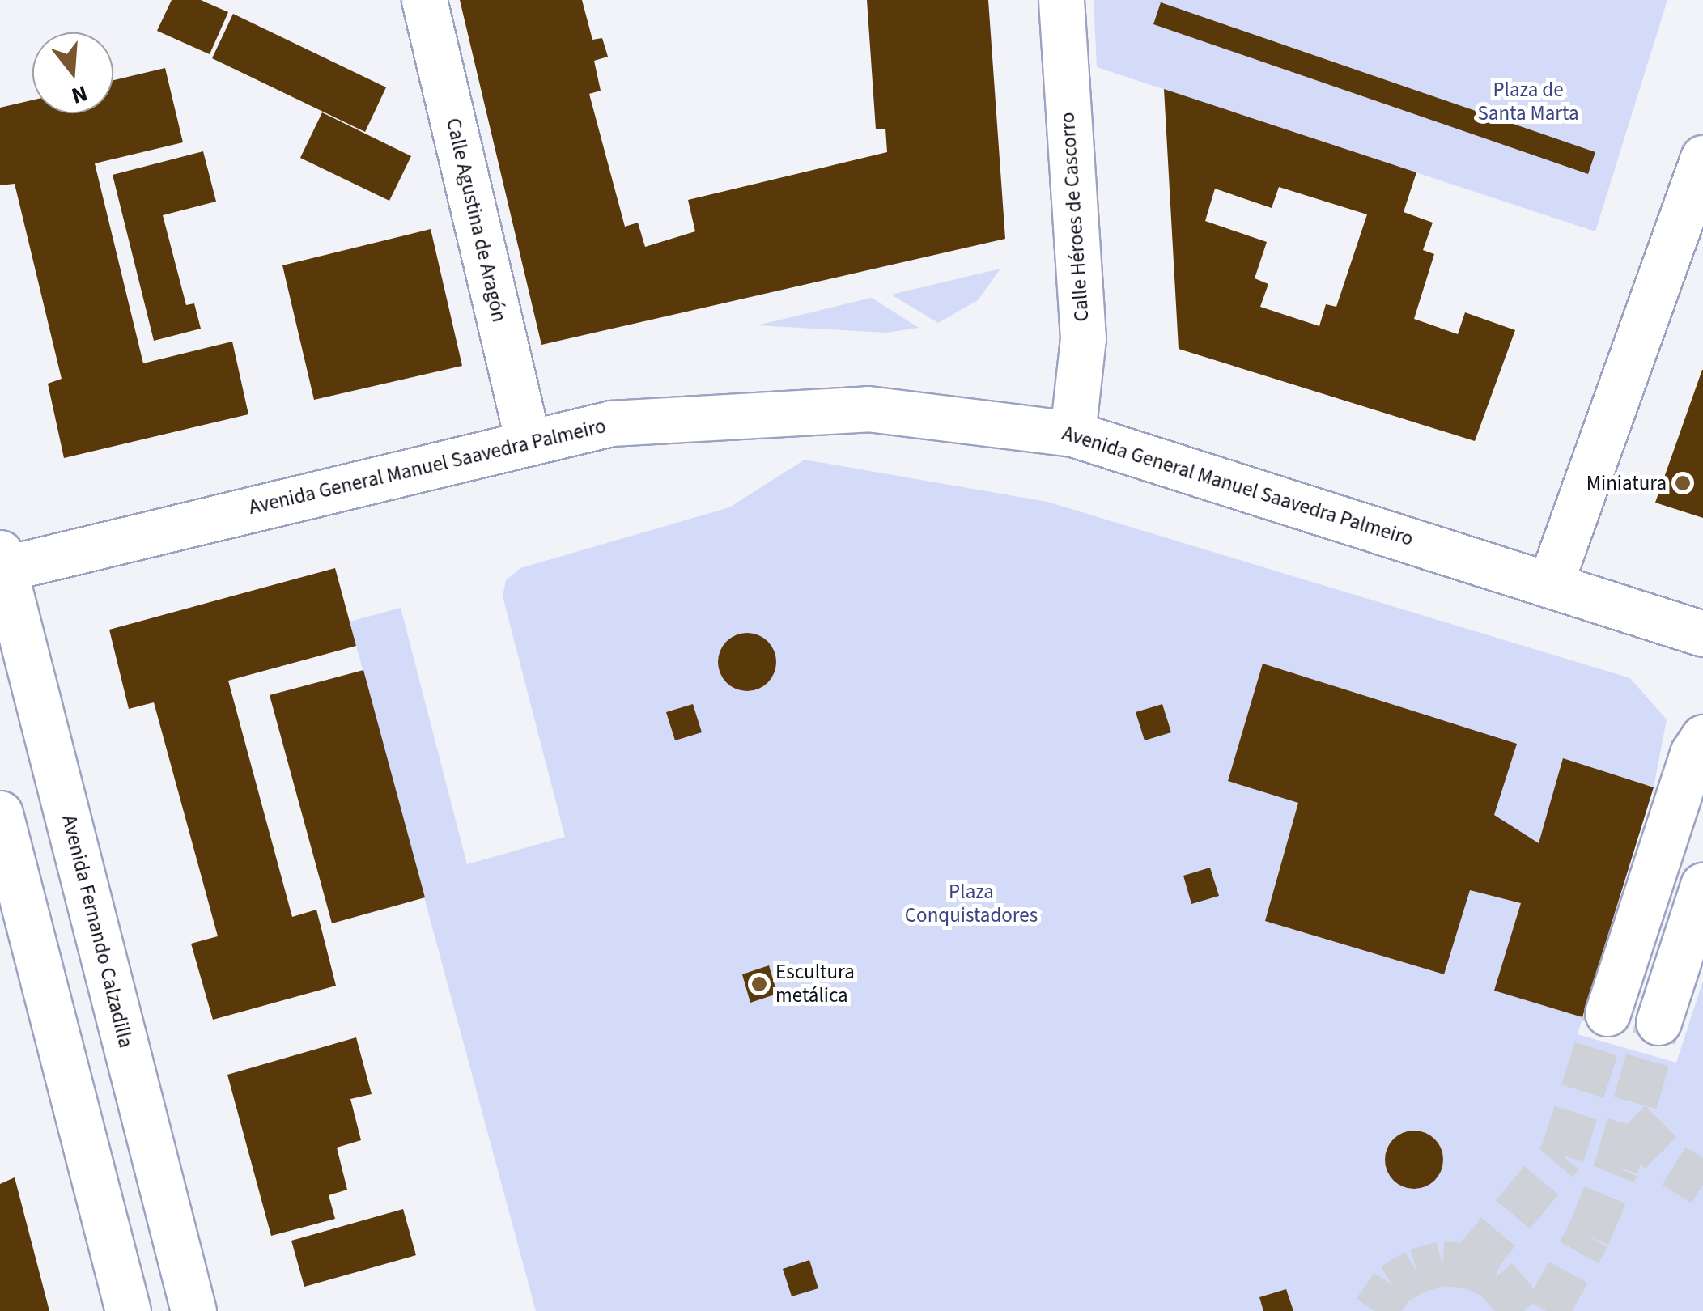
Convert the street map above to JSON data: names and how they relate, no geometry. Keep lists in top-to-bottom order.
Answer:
{
  "streets": {
    "street": [
      "Calle Héroes de Cascorro",
      "Calle Agustina de Aragón",
      "Avenida General Manuel Saavedra Palmeiro",
      "Avenida Fernando Calzadilla"
    ]
  },
  "crossings": [
    ["Calle Héroes de Cascorro", "Avenida General Manuel Saavedra Palmeiro"],
    ["Calle Agustina de Aragón", "Avenida General Manuel Saavedra Palmeiro"],
    ["Avenida General Manuel Saavedra Palmeiro", "Avenida Fernando Calzadilla"]
  ],
  "parks": ["Plaza de Santa Marta", "Plaza Conquistadores"],
  "places": ["Miniatura", "Escultura metálica"],
  "north": "bottom"
}
